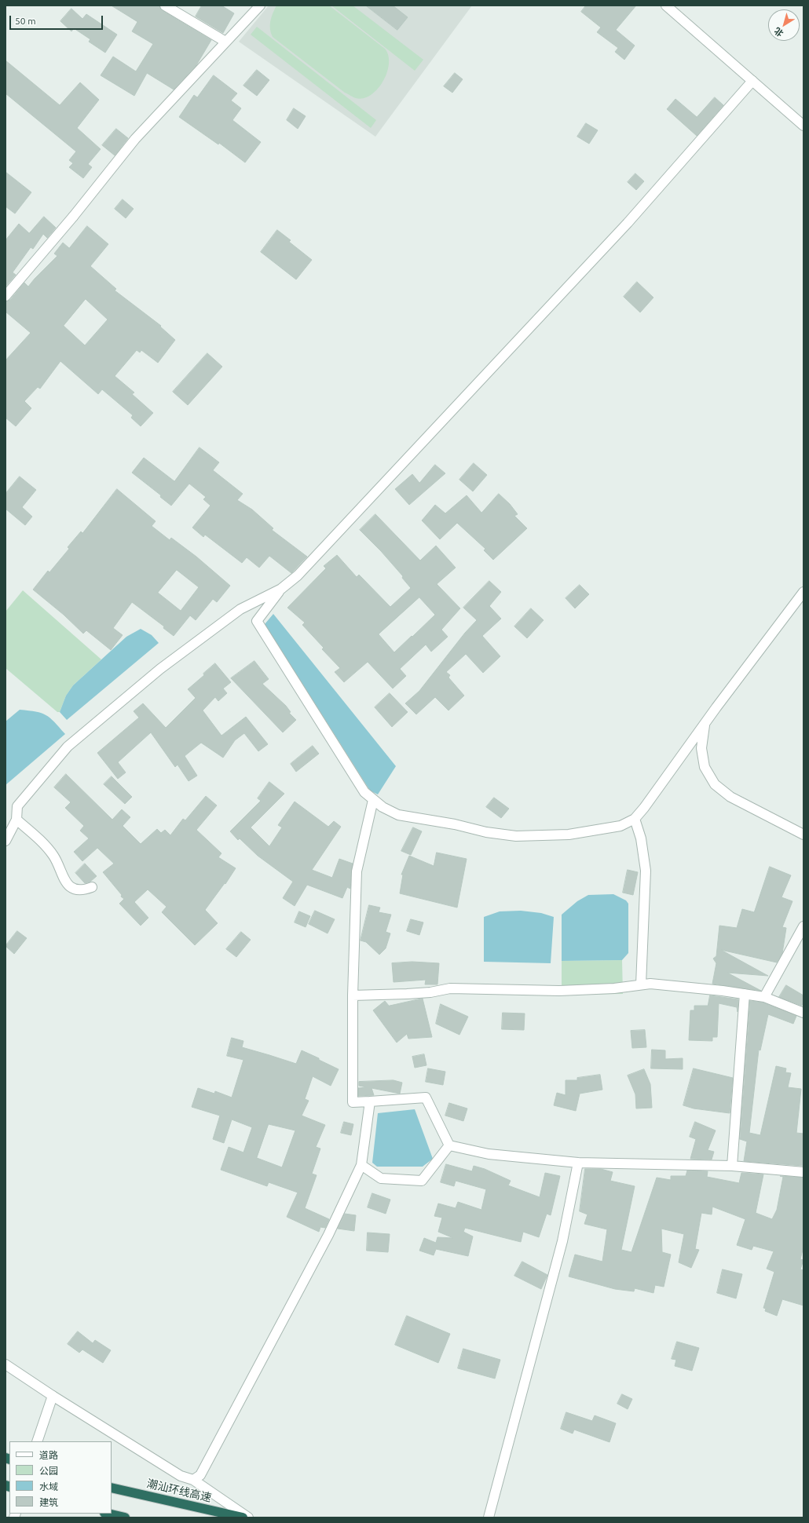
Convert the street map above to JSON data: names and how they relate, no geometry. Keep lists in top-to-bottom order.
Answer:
{
  "streets": {
    "highway": ["潮汕环线高速"]
  },
  "legend": [
    "道路",
    "公园",
    "水域",
    "建筑"
  ],
  "scale_bar": "50 m",
  "north": "bottom left"
}
